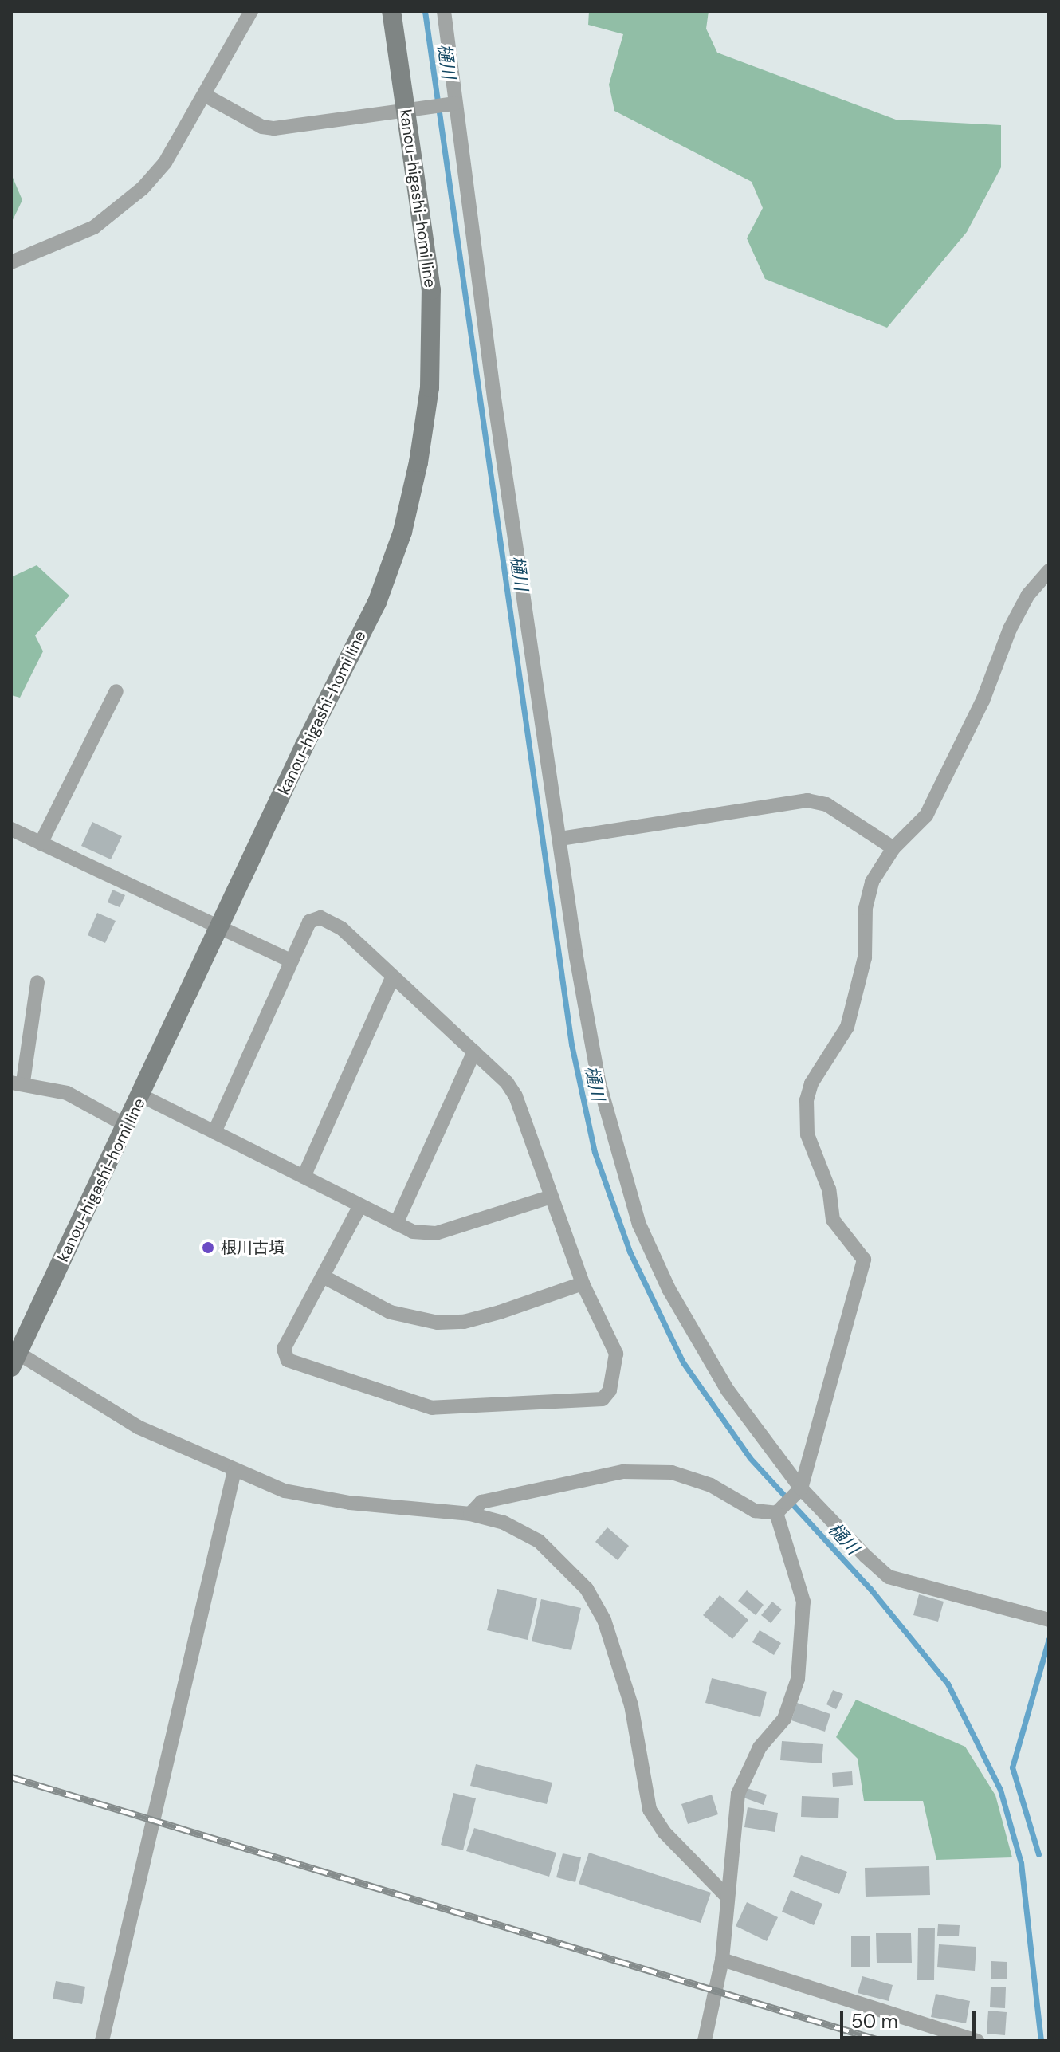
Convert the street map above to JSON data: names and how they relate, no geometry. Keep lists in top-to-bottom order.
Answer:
{
  "streets": {
    "main road": ["kanou-higashi-homi line"]
  },
  "water": ["樋川"],
  "places": ["根川古墳"],
  "scale_bar": "50 m"
}
